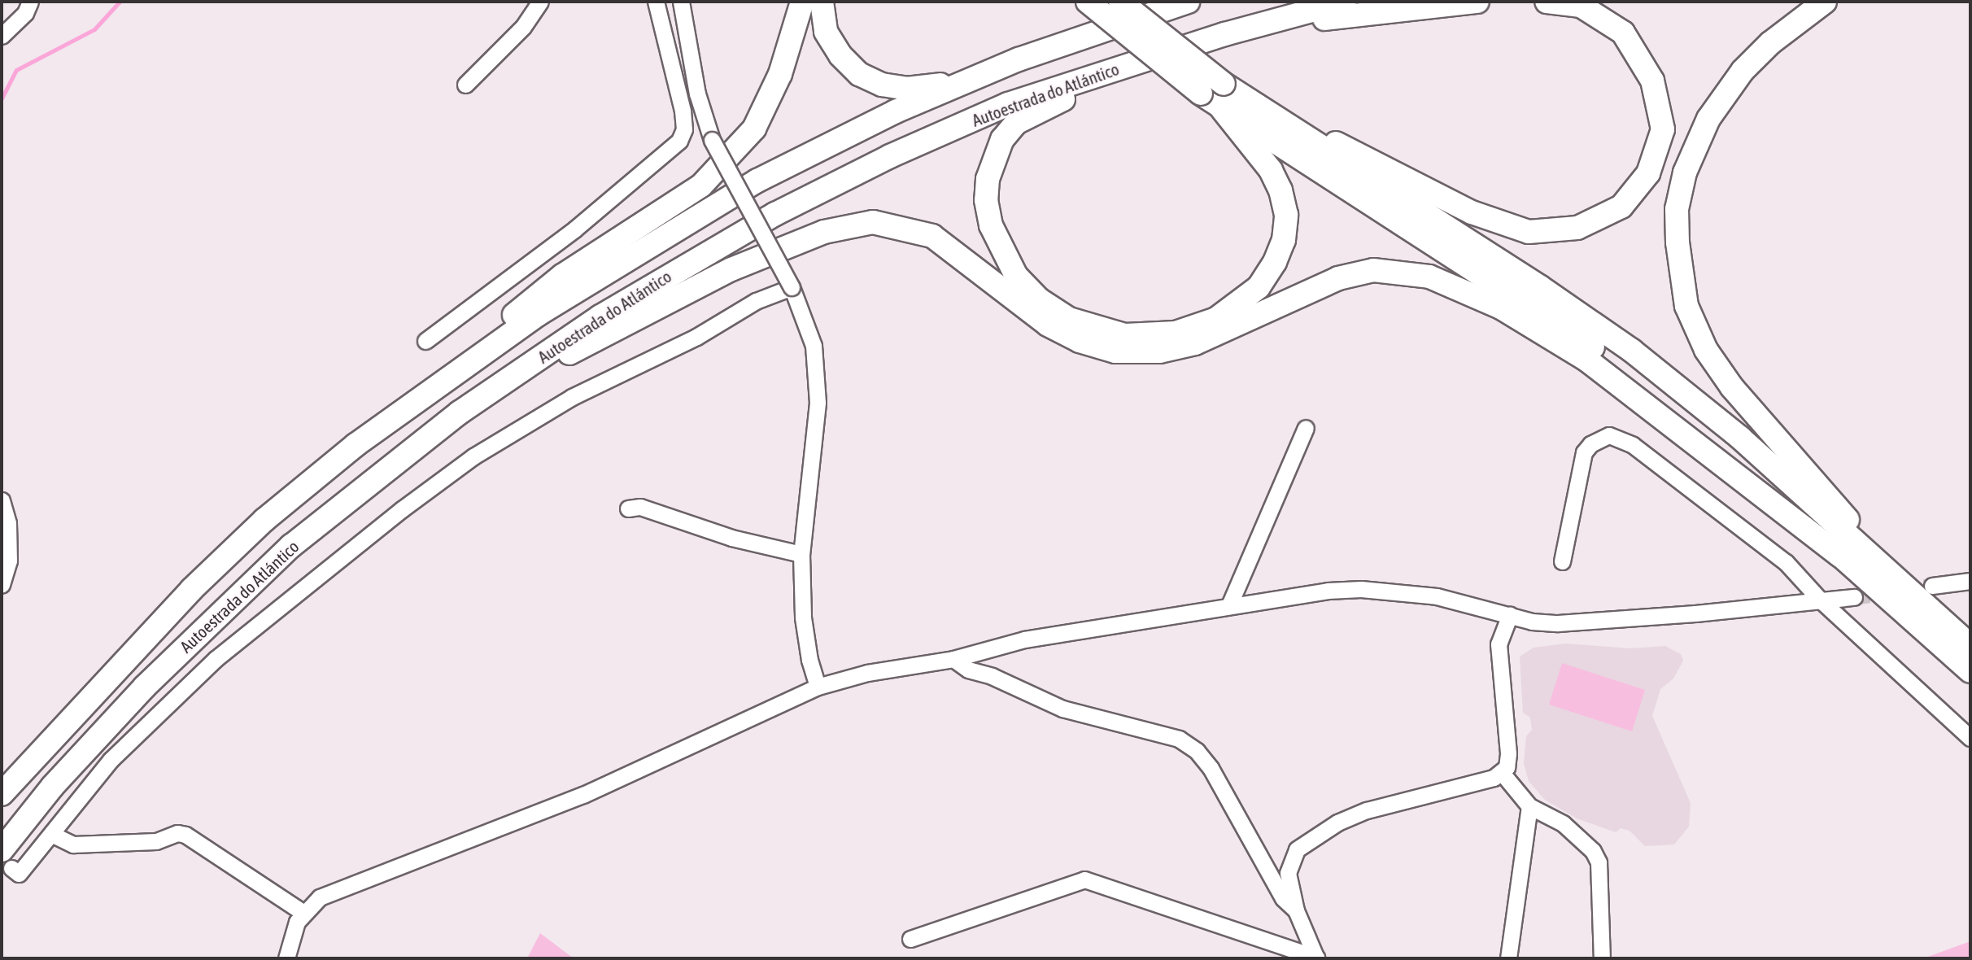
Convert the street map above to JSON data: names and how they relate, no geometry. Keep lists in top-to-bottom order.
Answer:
{
  "streets": {
    "highway": ["Autoestrada do Atlántico"]
  }
}
